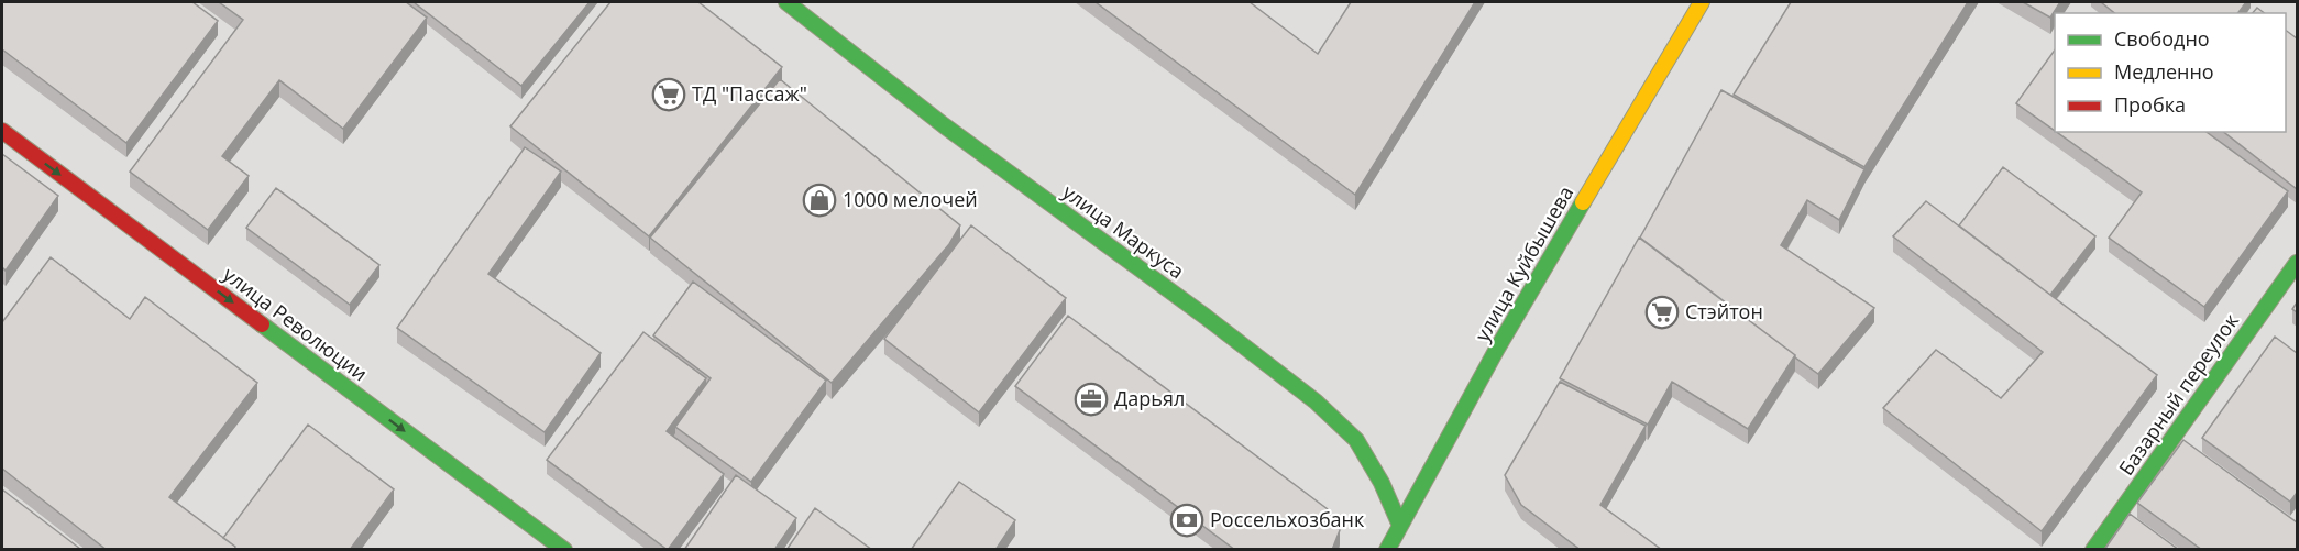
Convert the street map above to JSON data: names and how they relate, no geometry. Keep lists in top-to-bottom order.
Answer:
{
  "streets": {
    "street": [
      "улица Маркуса",
      "улица Куйбышева",
      "улица Революции",
      "Базарный переулок"
    ]
  },
  "crossings": [
    ["улица Маркуса", "улица Куйбышева"]
  ],
  "one_way": ["улица Революции"],
  "places": {
    "supermarket": ["ТД \"Пассаж\"", "Стэйтон"],
    "shop": ["1000 мелочей"],
    "office": ["Дарьял"],
    "bank": ["Россельхозбанк"]
  },
  "legend": ["Свободно", "Медленно", "Пробка"]
}
